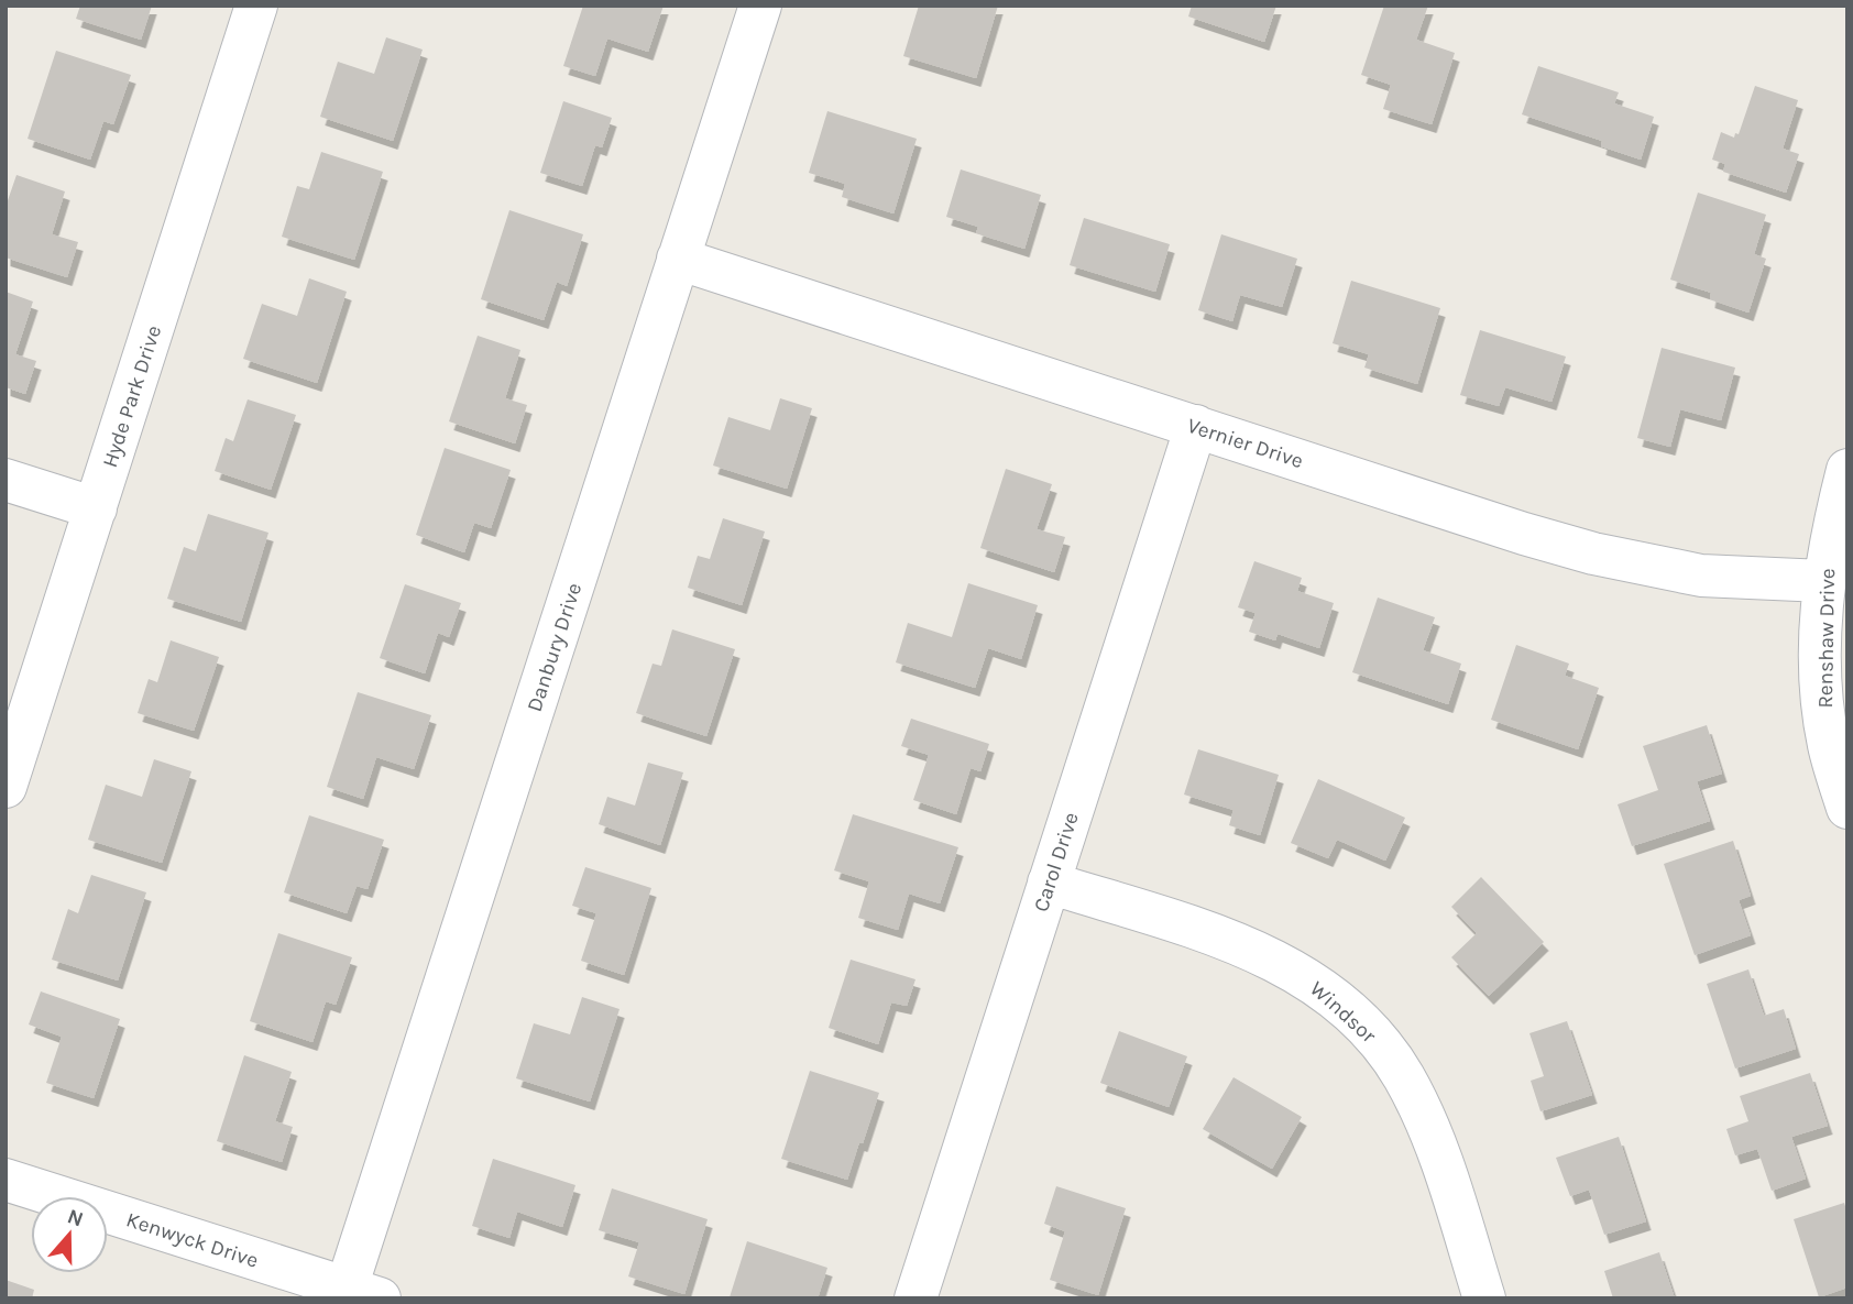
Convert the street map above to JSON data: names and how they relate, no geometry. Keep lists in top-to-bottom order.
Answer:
{
  "streets": {
    "street": [
      "Hyde Park Drive",
      "Vernier Drive",
      "Renshaw Drive",
      "Danbury Drive",
      "Carol Drive",
      "Windsor",
      "Kenwyck Drive"
    ]
  },
  "crossings": [
    ["Vernier Drive", "Renshaw Drive"],
    ["Vernier Drive", "Danbury Drive"],
    ["Vernier Drive", "Carol Drive"],
    ["Danbury Drive", "Kenwyck Drive"],
    ["Carol Drive", "Windsor"]
  ],
  "north": "top"
}
